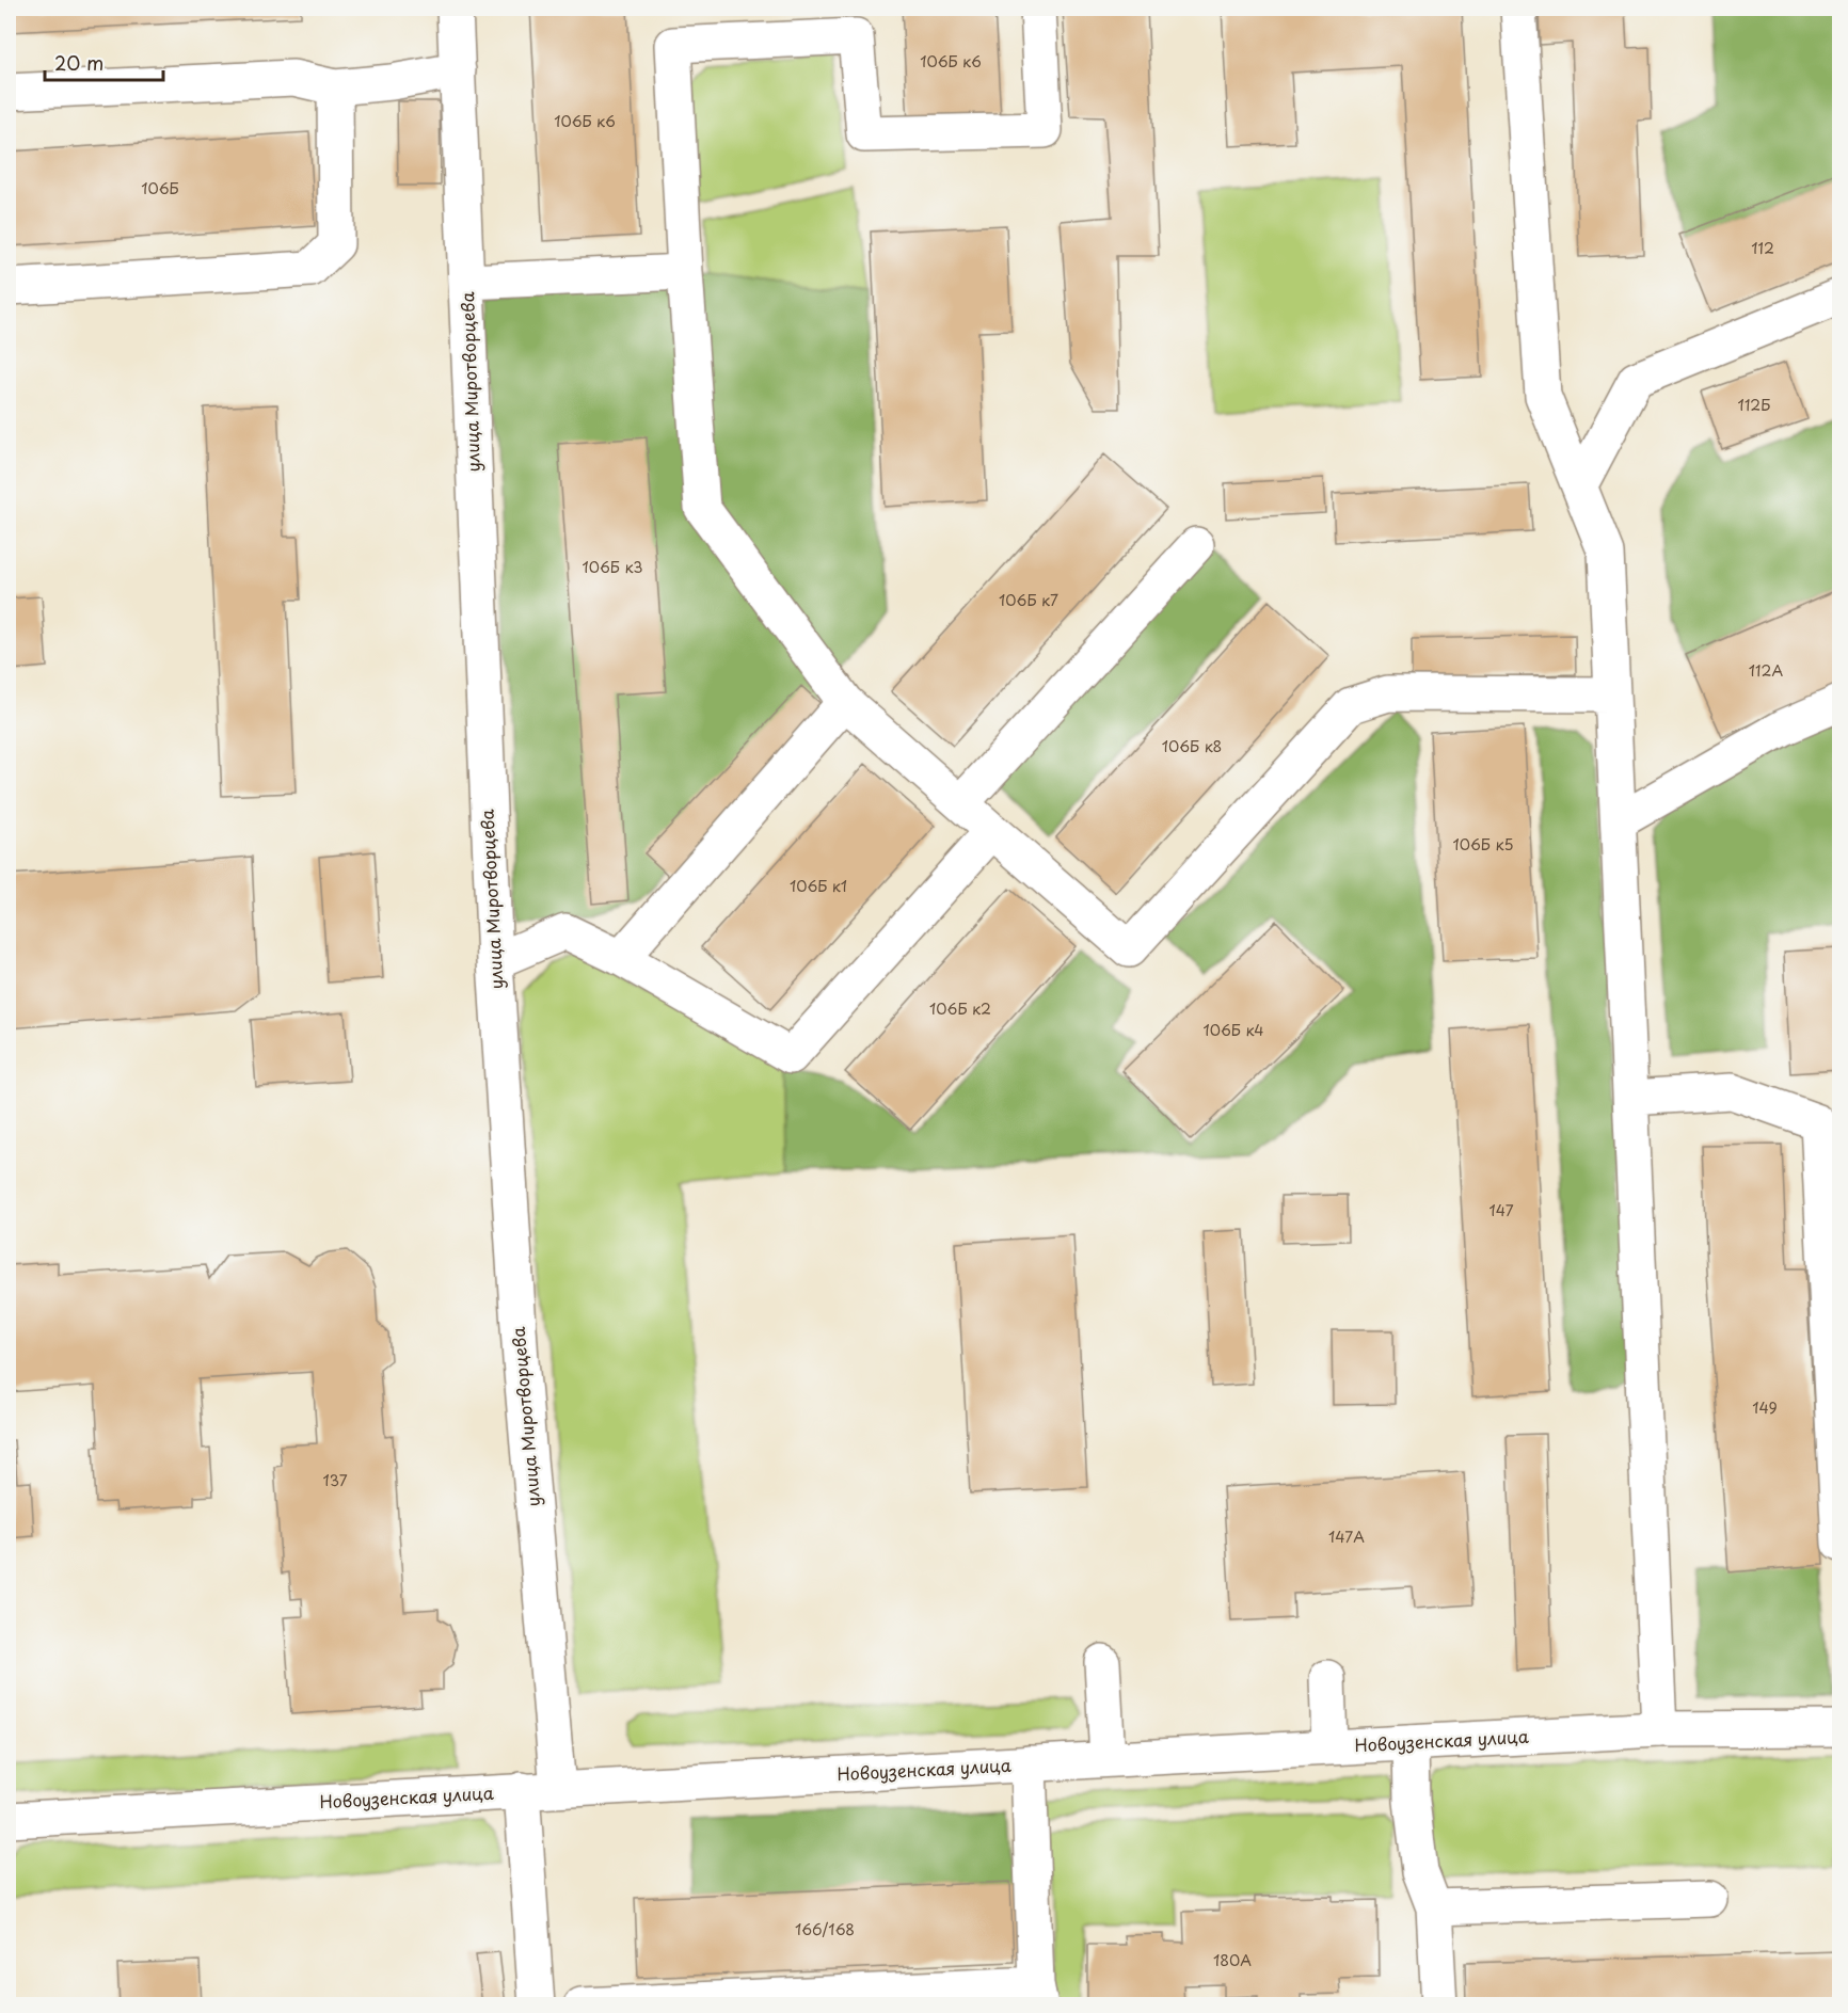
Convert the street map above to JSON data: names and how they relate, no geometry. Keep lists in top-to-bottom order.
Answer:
{
  "streets": {
    "street": ["улица Миротворцева", "Новоузенская улица"]
  },
  "crossings": [
    ["улица Миротворцева", "Новоузенская улица"]
  ],
  "house_numbers": [
    "106Б к6",
    "106Б к6",
    "106Б",
    "112",
    "112Б",
    "106Б к3",
    "106Б к7",
    "112А",
    "106Б к8",
    "106Б к5",
    "106Б к1",
    "106Б к2",
    "106Б к4",
    "147",
    "149",
    "137",
    "147А",
    "166/168",
    "180А"
  ],
  "scale_bar": "20 m"
}
